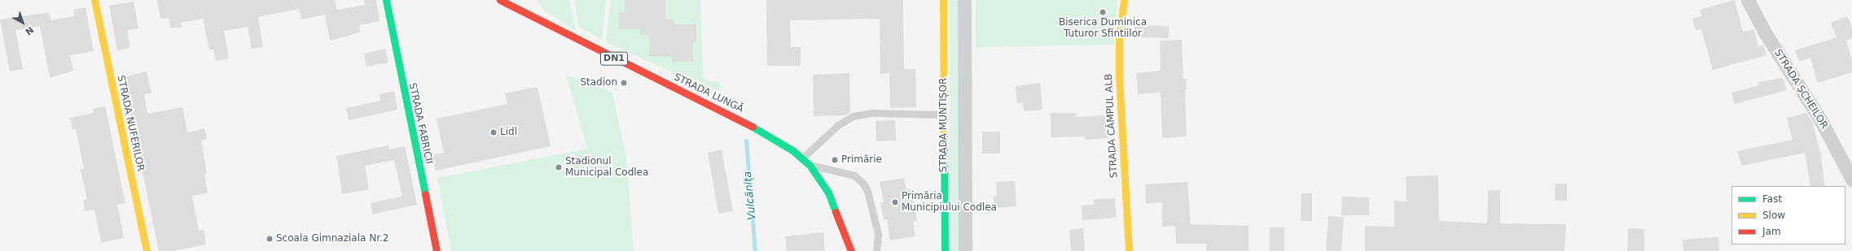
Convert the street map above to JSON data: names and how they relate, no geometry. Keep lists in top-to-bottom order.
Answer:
{
  "streets": {
    "main road": [
      "DN1",
      "STRADA LUNGĂ",
      "STRADA NUFERILOR",
      "STRADA FABRICII",
      "STRADA MUNTIȘOR",
      "STRADA CÂMPUL ALB"
    ],
    "street": ["STRADA ȘCHEILOR"]
  },
  "crossings": [
    ["DN1", "STRADA LUNGĂ"]
  ],
  "water": ["Vulcănița"],
  "places": [
    "Biserica Duminica Tuturor Sfintiilor",
    "Stadion",
    "Lidl",
    "Primărie",
    "Stadionul Municipal Codlea",
    "Primăria Municipiului Codlea",
    "Scoala Gimnaziala Nr.2"
  ],
  "legend": ["Fast", "Slow", "Jam"],
  "north": "bottom right"
}
